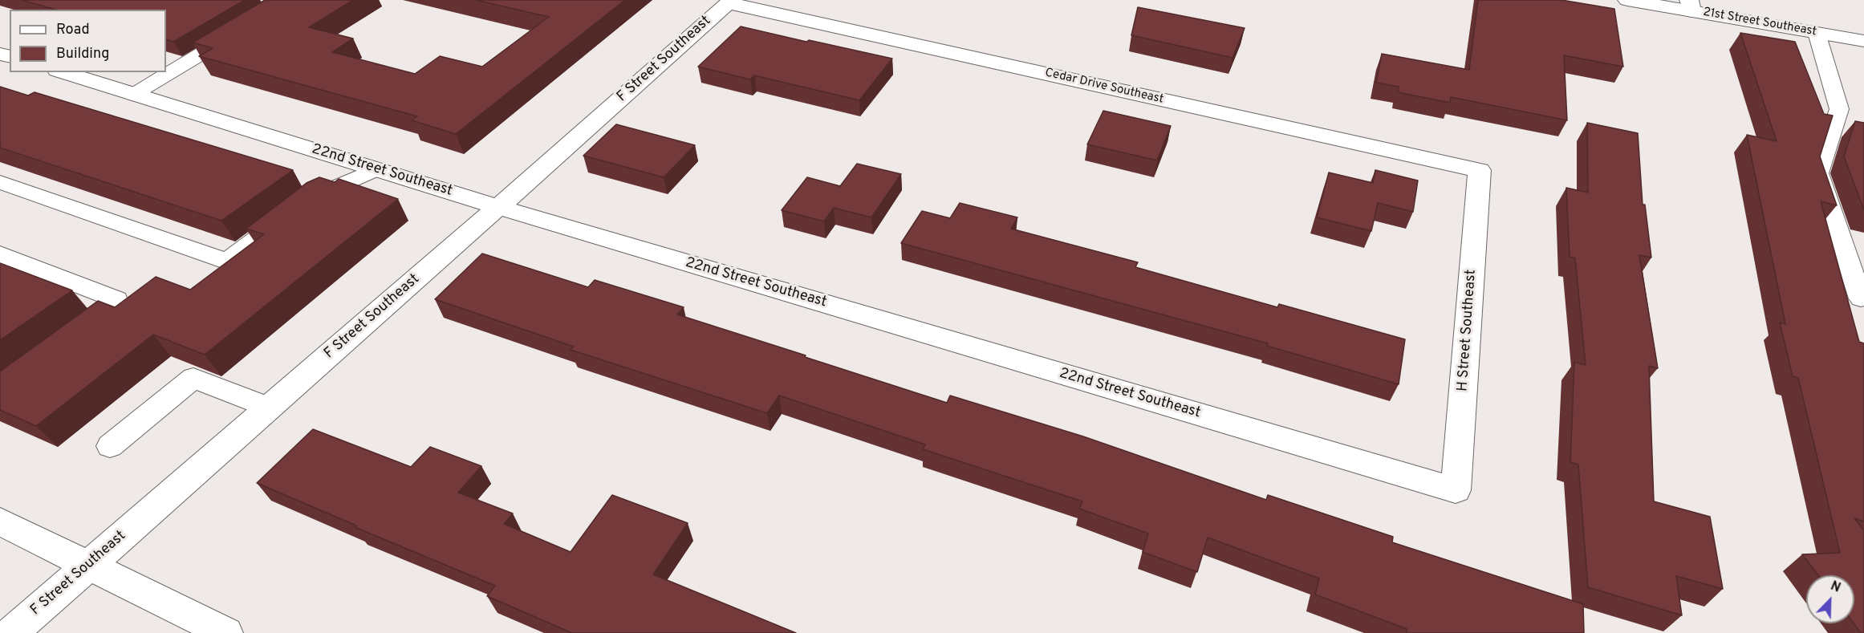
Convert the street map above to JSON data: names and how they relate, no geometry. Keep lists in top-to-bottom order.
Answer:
{
  "streets": {
    "street": [
      "21st Street Southeast",
      "F Street Southeast",
      "Cedar Drive Southeast",
      "22nd Street Southeast",
      "H Street Southeast"
    ]
  },
  "crossings": [
    ["F Street Southeast", "Cedar Drive Southeast"],
    ["F Street Southeast", "22nd Street Southeast"],
    ["Cedar Drive Southeast", "H Street Southeast"],
    ["22nd Street Southeast", "H Street Southeast"]
  ],
  "legend": ["Road", "Building"],
  "north": "top right"
}
